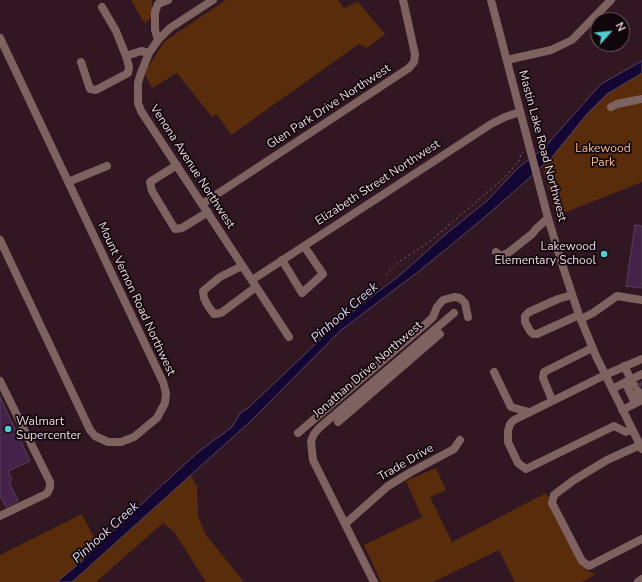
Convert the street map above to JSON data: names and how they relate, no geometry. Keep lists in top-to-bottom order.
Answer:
{
  "streets": {
    "street": [
      "Glen Park Drive Northwest",
      "Mastin Lake Road Northwest",
      "Venona Avenue Northwest",
      "Elizabeth Street Northwest",
      "Mount Vernon Road Northwest",
      "Jonathan Drive Northwest",
      "Trade Drive"
    ]
  },
  "crossings": [
    ["Glen Park Drive Northwest", "Venona Avenue Northwest"],
    ["Mastin Lake Road Northwest", "Elizabeth Street Northwest"],
    ["Venona Avenue Northwest", "Elizabeth Street Northwest"],
    ["Jonathan Drive Northwest", "Trade Drive"]
  ],
  "water": ["Pinhook Creek"],
  "parks": ["Lakewood Park"],
  "places": ["Lakewood Elementary School", "Walmart Supercenter"],
  "north": "top right"
}
